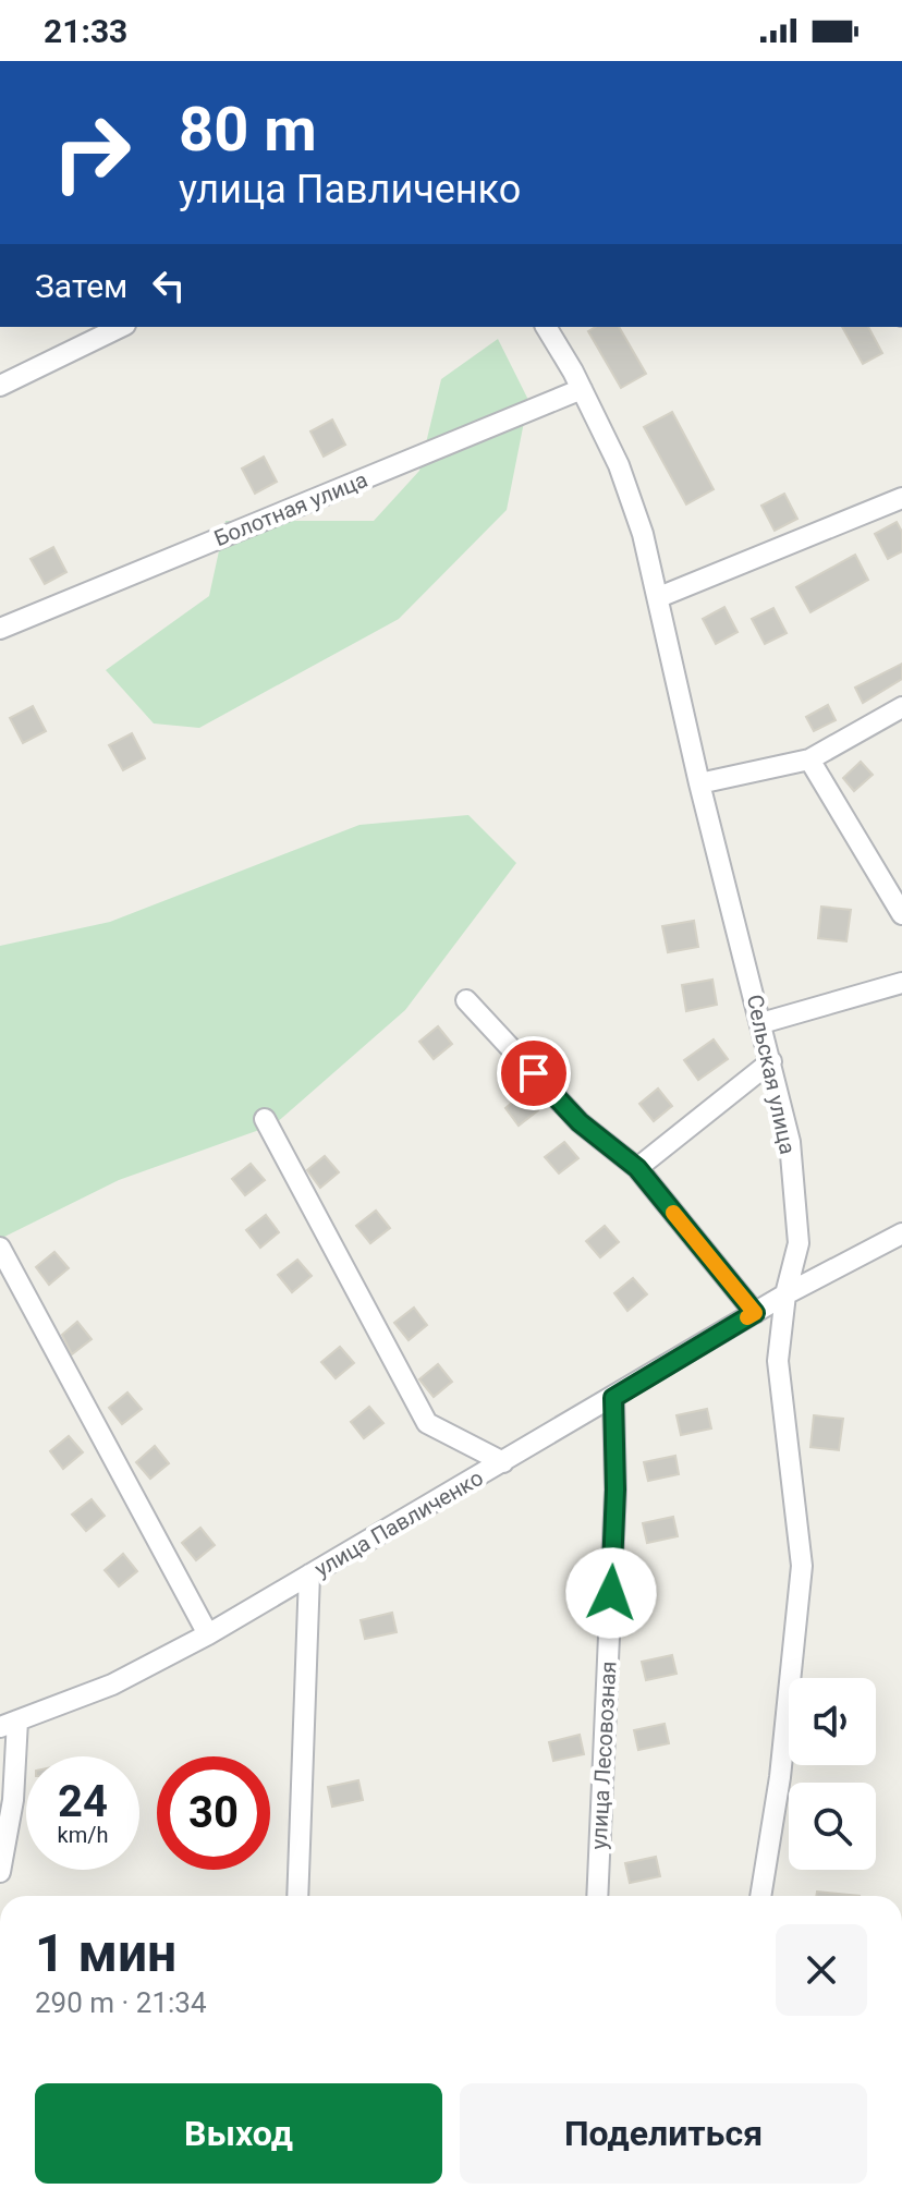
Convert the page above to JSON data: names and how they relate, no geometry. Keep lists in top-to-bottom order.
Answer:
{
  "streets": {
    "street": [
      "Болотная улица",
      "Сельская улица",
      "улица Павличенко",
      "улица Лесовозная"
    ]
  },
  "crossings": [
    ["Болотная улица", "Сельская улица"],
    ["Сельская улица", "улица Павличенко"],
    ["улица Павличенко", "улица Лесовозная"]
  ],
  "page": {
    "status": "21:33",
    "turn": ["80 m", "улица Павличенко"],
    "then": "Затем",
    "speed": "24 km/h",
    "limit": "30",
    "heading": ["1 мин", "290 m · 21:34"],
    "buttons": ["Выход", "Поделиться"]
  }
}
